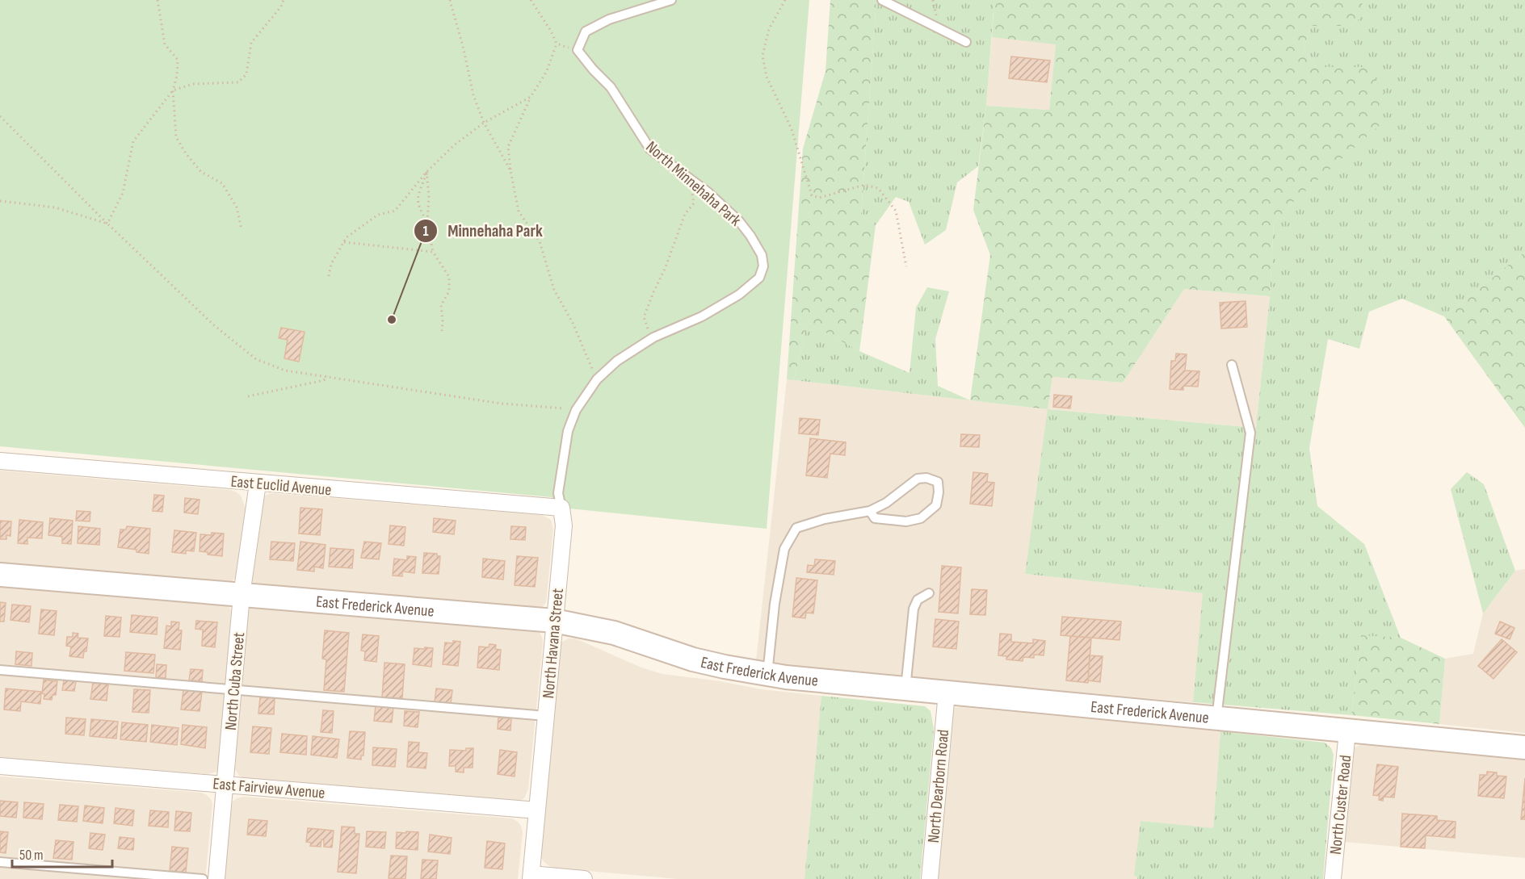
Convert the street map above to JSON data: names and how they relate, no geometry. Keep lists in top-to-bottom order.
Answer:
{
  "streets": {
    "main road": ["East Frederick Avenue"],
    "street": [
      "East Euclid Avenue",
      "North Havana Street",
      "North Cuba Street",
      "North Dearborn Road",
      "East Fairview Avenue",
      "North Custer Road"
    ],
    "lane": ["North Minnehaha Park"]
  },
  "crossings": [
    ["North Minnehaha Park", "North Havana Street"],
    ["East Euclid Avenue", "North Havana Street"],
    ["East Euclid Avenue", "North Cuba Street"],
    ["East Frederick Avenue", "North Havana Street"],
    ["East Frederick Avenue", "North Cuba Street"],
    ["East Frederick Avenue", "North Dearborn Road"],
    ["East Frederick Avenue", "North Custer Road"],
    ["North Havana Street", "East Fairview Avenue"],
    ["North Cuba Street", "East Fairview Avenue"]
  ],
  "places": ["Minnehaha Park"],
  "scale_bar": "50 m"
}
